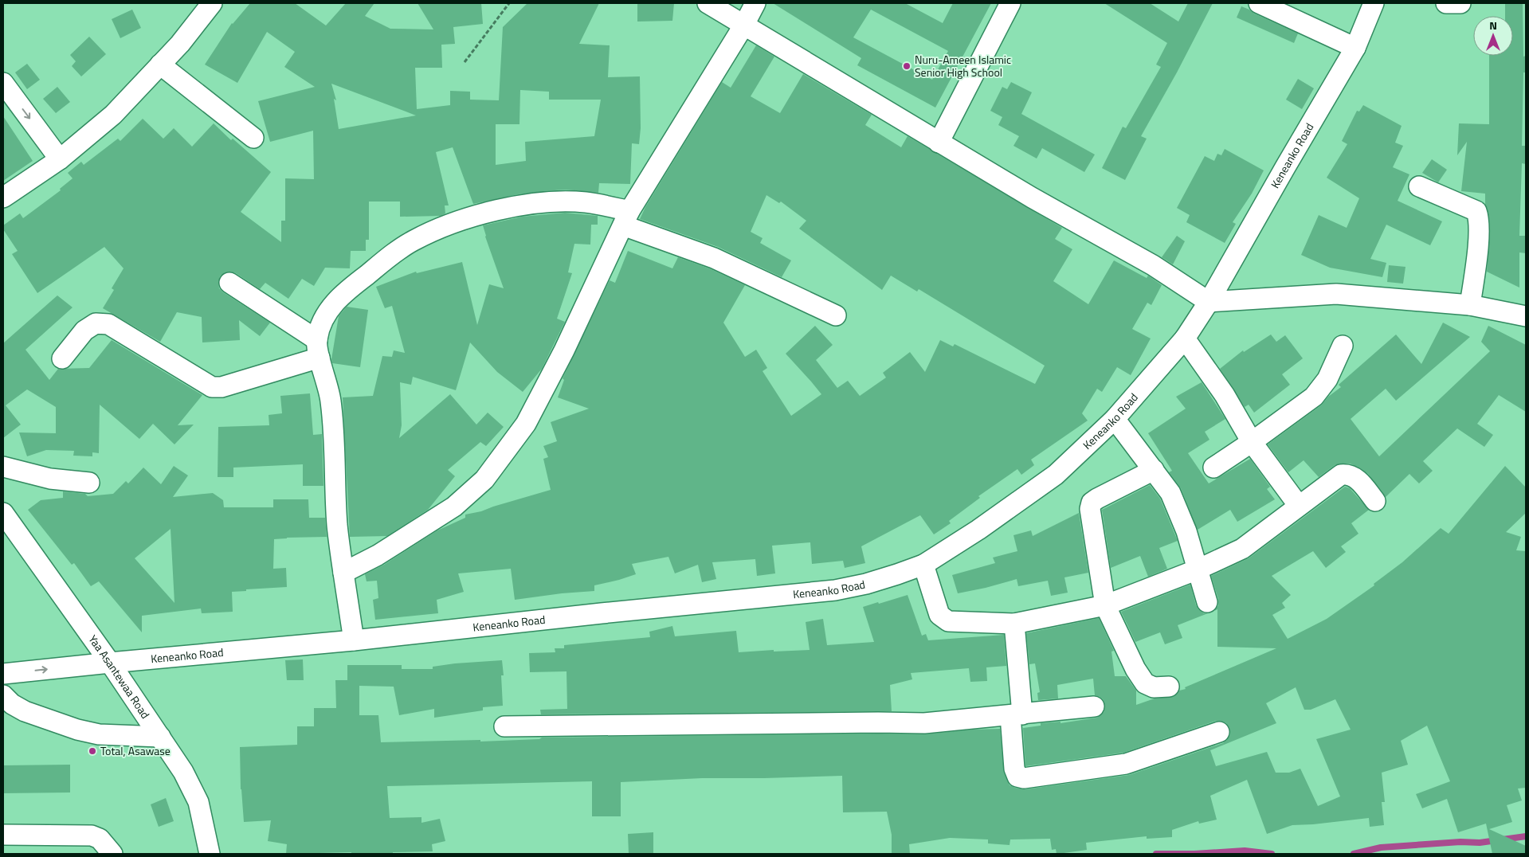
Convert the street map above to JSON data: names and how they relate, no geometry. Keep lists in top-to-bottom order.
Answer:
{
  "streets": {
    "street": ["Keneanko Road", "Yaa Asantewaa Road"]
  },
  "crossings": [
    ["Keneanko Road", "Yaa Asantewaa Road"]
  ],
  "places": ["Nuru-Ameen Islamic Senior High School", "Total, Asawase"],
  "north": "top"
}
